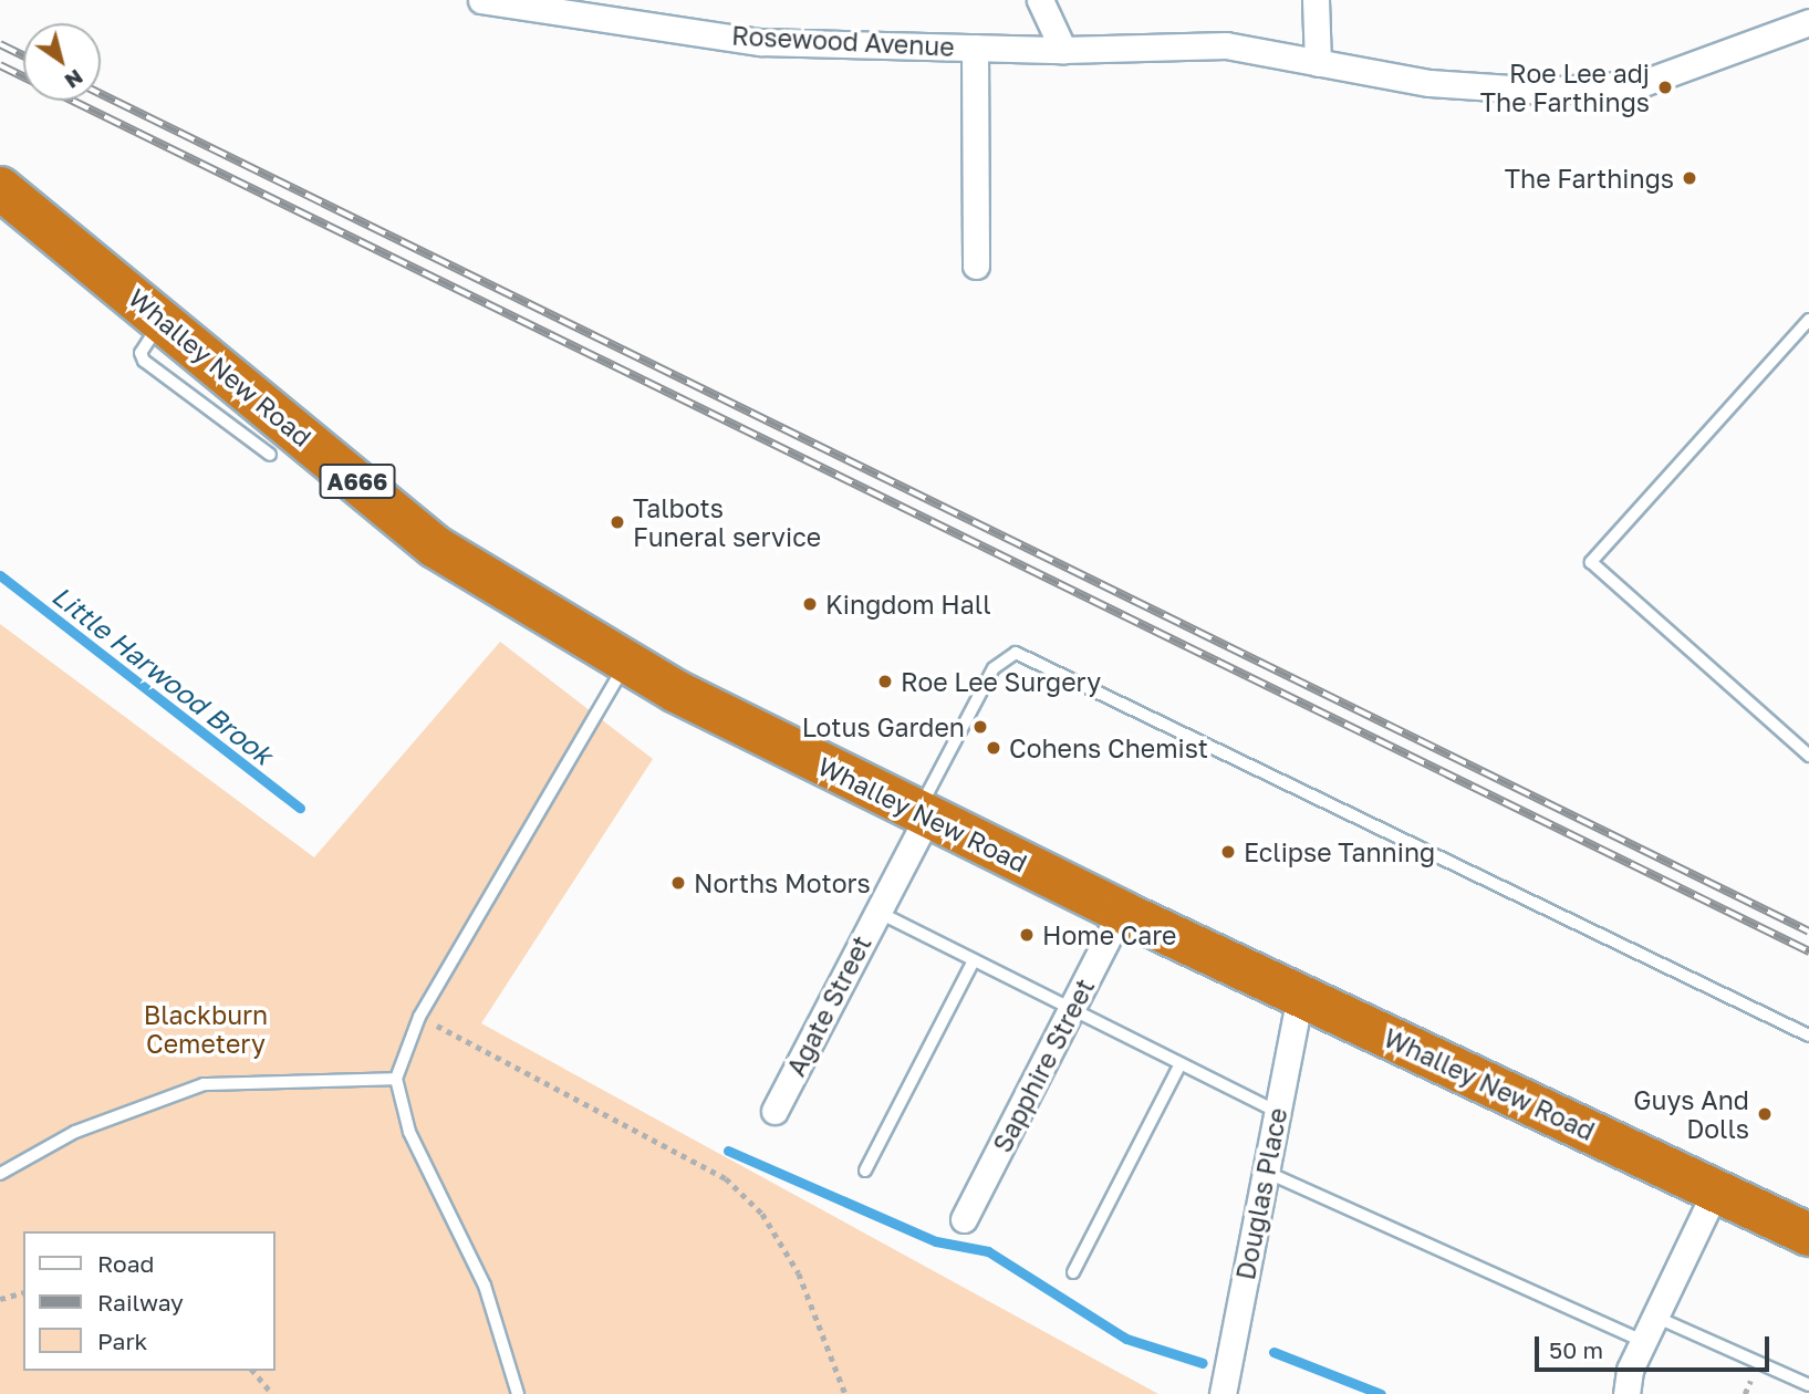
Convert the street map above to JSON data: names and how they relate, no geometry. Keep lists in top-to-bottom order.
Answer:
{
  "streets": {
    "highway": ["Whalley New Road", "A666"],
    "street": [
      "Rosewood Avenue",
      "Agate Street",
      "Sapphire Street",
      "Douglas Place"
    ]
  },
  "crossings": [
    ["Whalley New Road", "Agate Street"],
    ["Whalley New Road", "Sapphire Street"],
    ["Whalley New Road", "Douglas Place"]
  ],
  "water": ["Little Harwood Brook"],
  "parks": ["Blackburn Cemetery"],
  "places": [
    "Roe Lee adj The Farthings",
    "The Farthings",
    "Talbots Funeral service",
    "Kingdom Hall",
    "Roe Lee Surgery",
    "Lotus Garden",
    "Cohens Chemist",
    "Eclipse Tanning",
    "Norths Motors",
    "Home Care",
    "Guys And Dolls"
  ],
  "legend": ["Road", "Railway", "Park"],
  "scale_bar": "50 m",
  "north": "bottom right"
}
